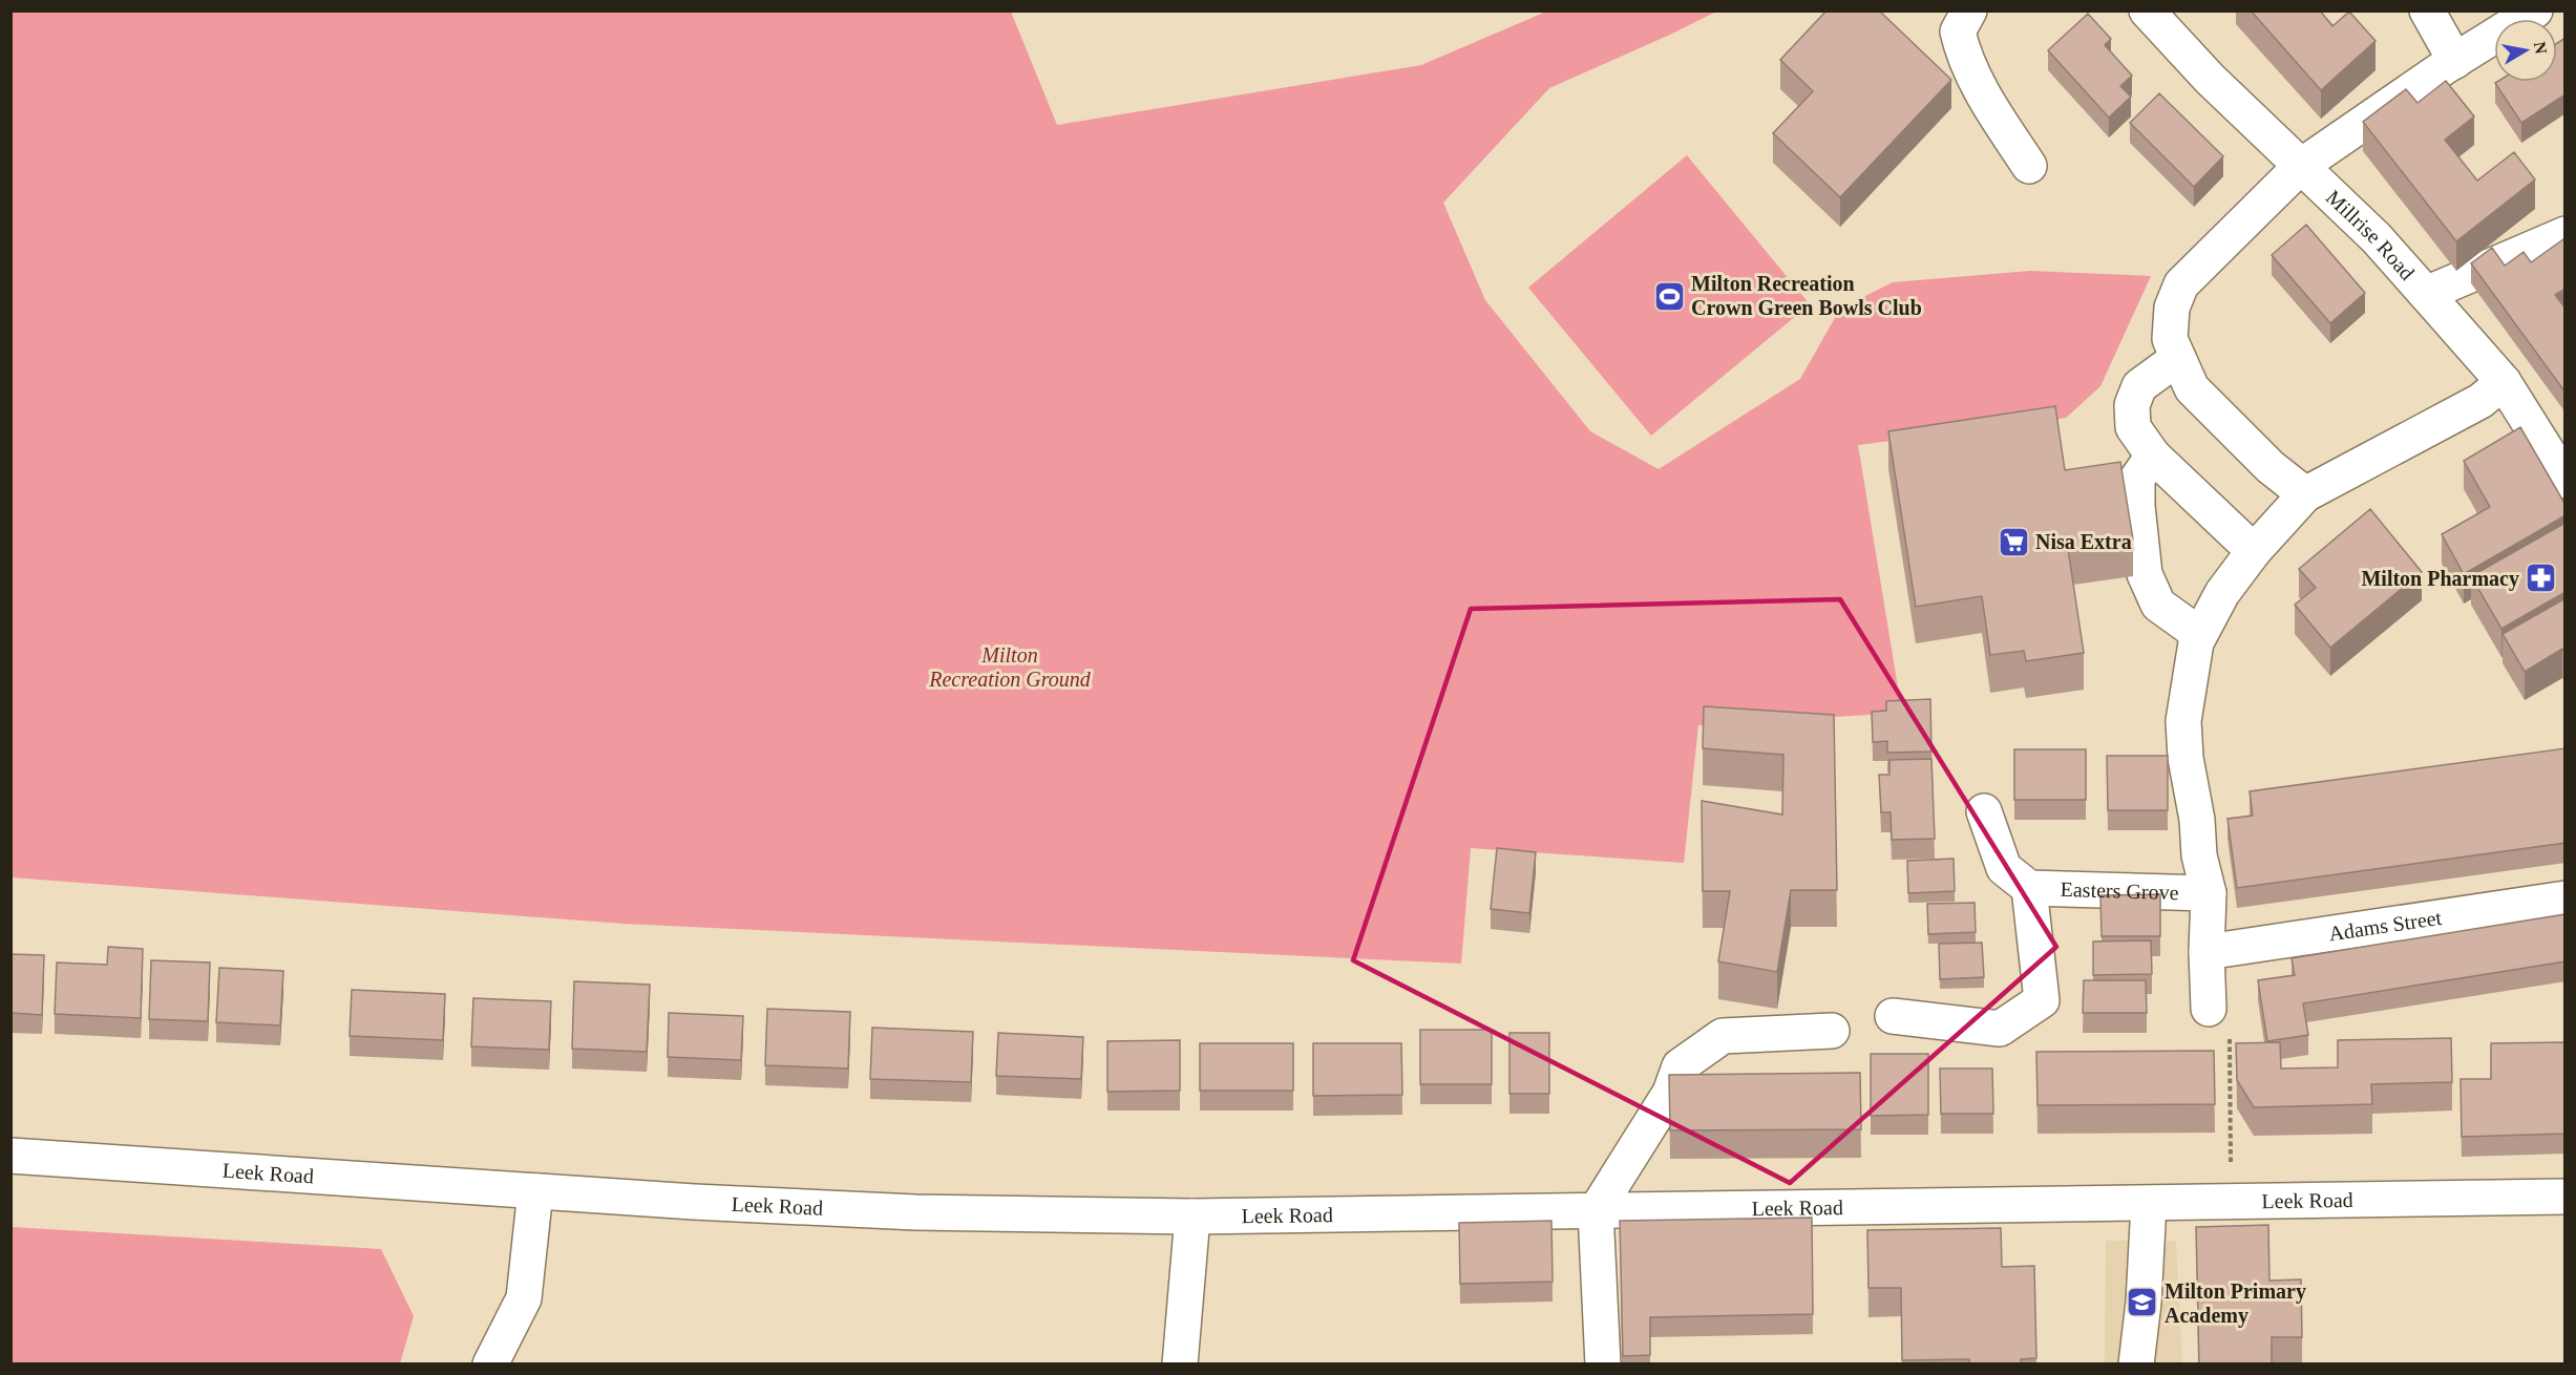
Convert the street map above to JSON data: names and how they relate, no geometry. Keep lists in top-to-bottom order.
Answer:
{
  "streets": {
    "main road": [
      "Millrise Road",
      "Easters Grove",
      "Adams Street",
      "Leek Road"
    ]
  },
  "parks": ["Milton Recreation Ground"],
  "places": {
    "sports": ["Milton Recreation Crown Green Bowls Club"],
    "supermarket": ["Nisa Extra"],
    "pharmacy": ["Milton Pharmacy"],
    "school or university": ["Milton Primary Academy"]
  },
  "north": "right"
}
